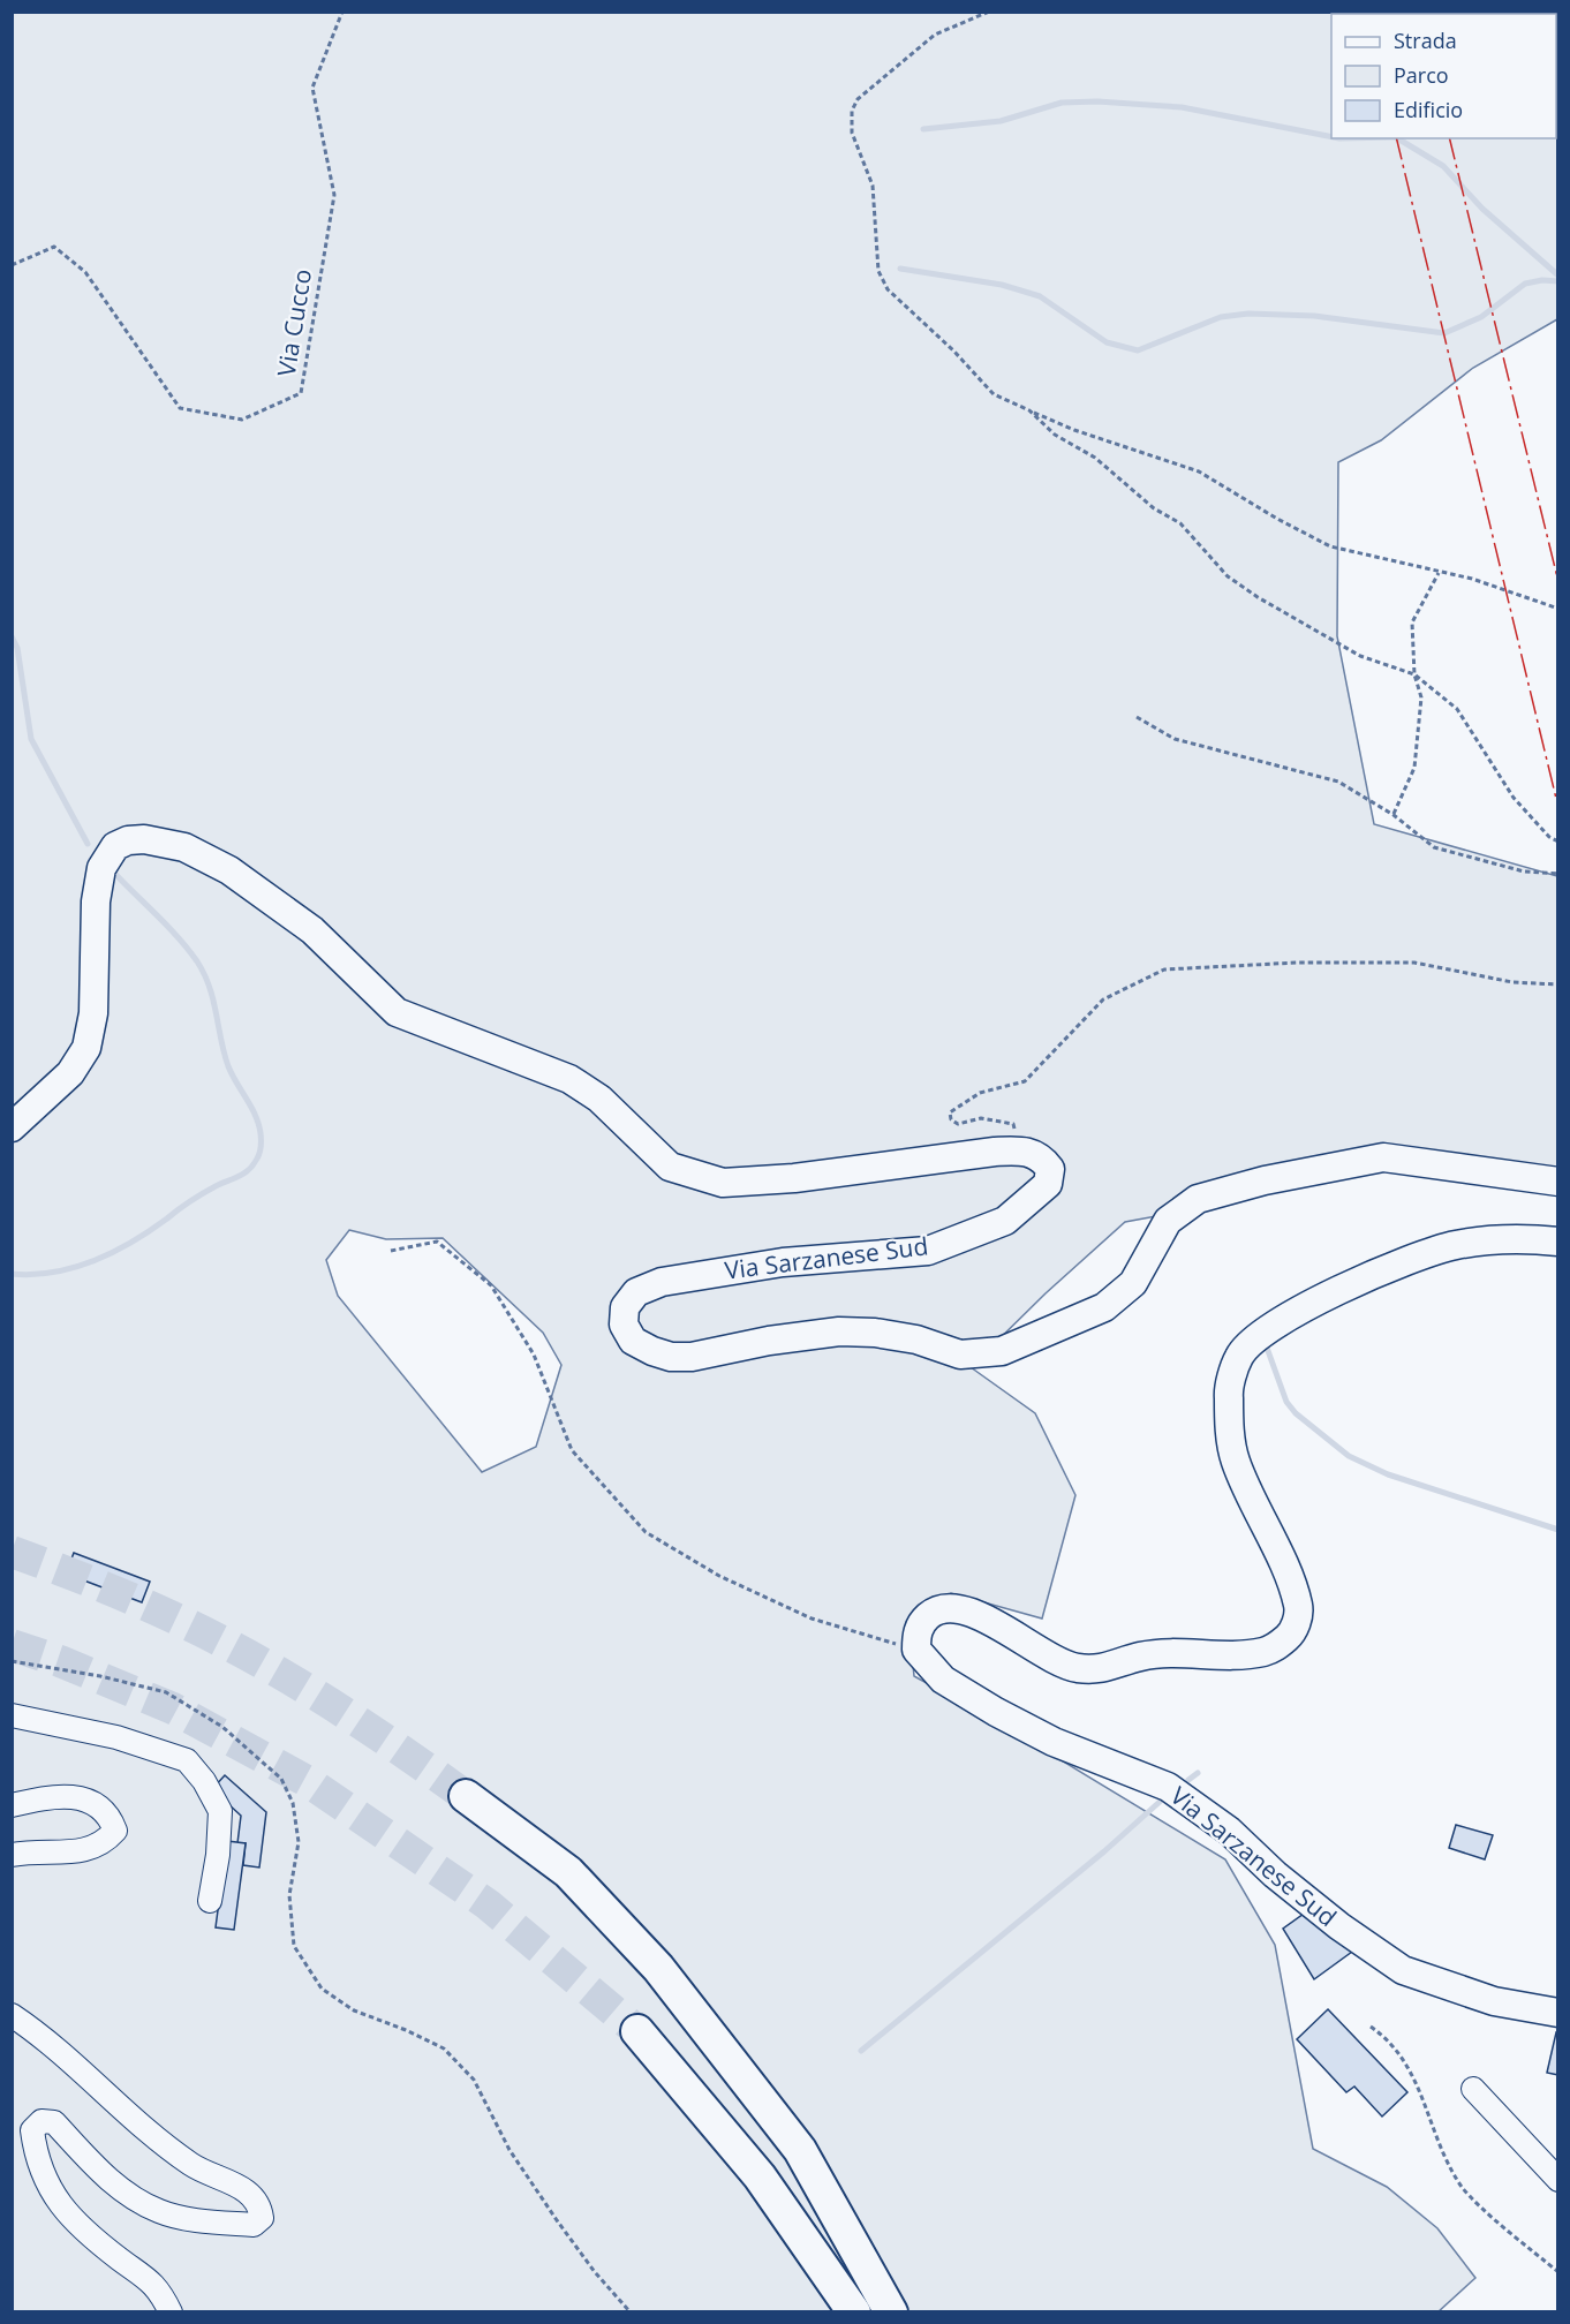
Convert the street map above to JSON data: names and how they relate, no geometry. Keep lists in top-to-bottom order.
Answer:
{
  "streets": {
    "main road": ["Via Sarzanese Sud"],
    "path": ["Via Cucco"]
  },
  "legend": ["Strada", "Parco", "Edificio"]
}
